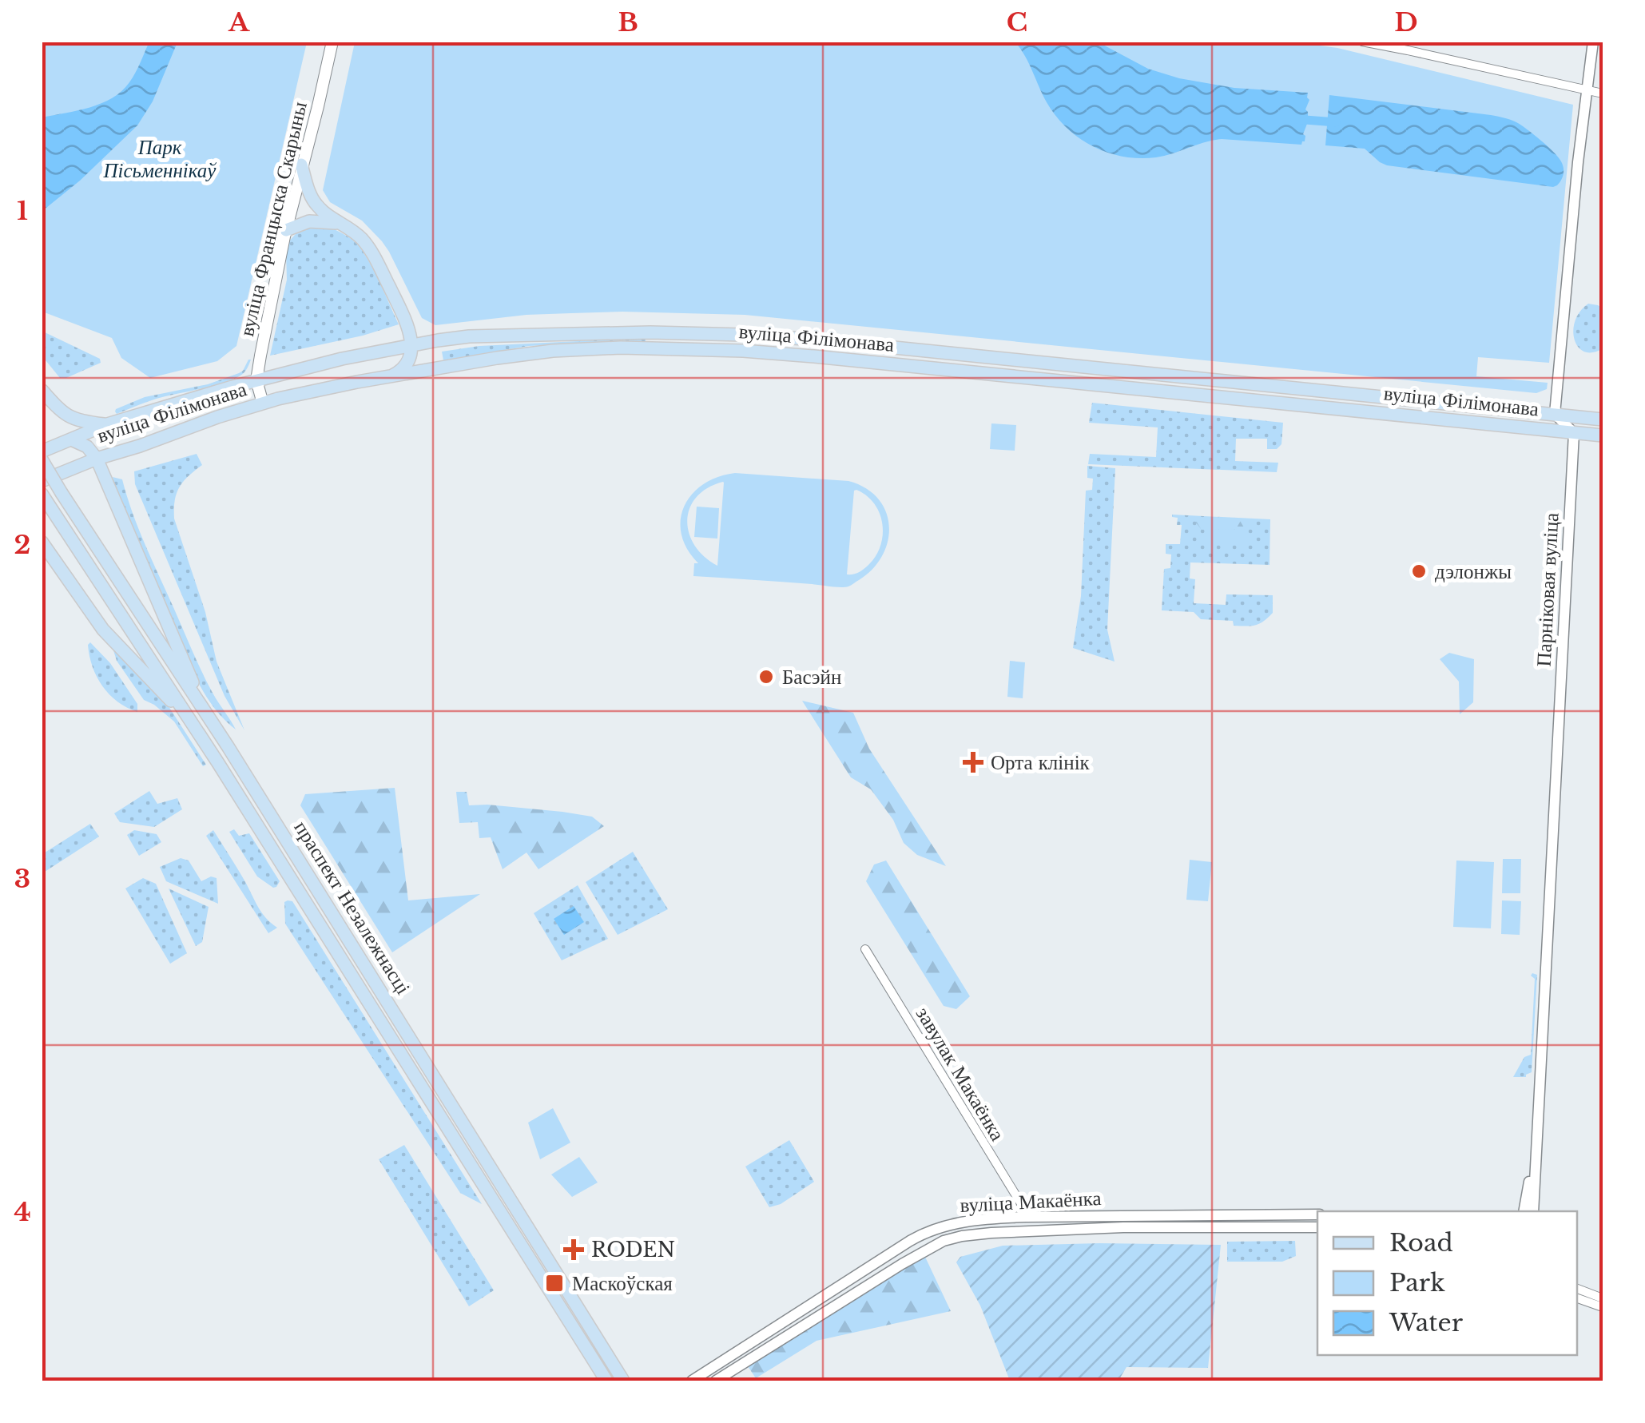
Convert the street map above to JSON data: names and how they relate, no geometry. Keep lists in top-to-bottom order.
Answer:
{
  "streets": {
    "main road": ["вуліца Францыска Скарыны", "вуліца Філімонава", "праспект Незалежнасці"],
    "street": ["Парніковая вуліца", "завулак Макаёнка", "вуліца Макаёнка"]
  },
  "crossings": [
    ["вуліца Францыска Скарыны", "вуліца Філімонава"],
    ["вуліца Філімонава", "Парніковая вуліца"],
    ["завулак Макаёнка", "вуліца Макаёнка"]
  ],
  "parks": ["Парк Пісьменнікаў"],
  "places": {
    "other": ["дэлонжы", "Басэйн"],
    "health": ["Орта клінік", "RODEN"],
    "transit": ["Маскоўская"]
  },
  "legend": ["Road", "Park", "Water"],
  "grid": {
    "columns": [
      "A",
      "B",
      "C",
      "D"
    ],
    "rows": [
      "1",
      "2",
      "3",
      "4"
    ]
  }
}
